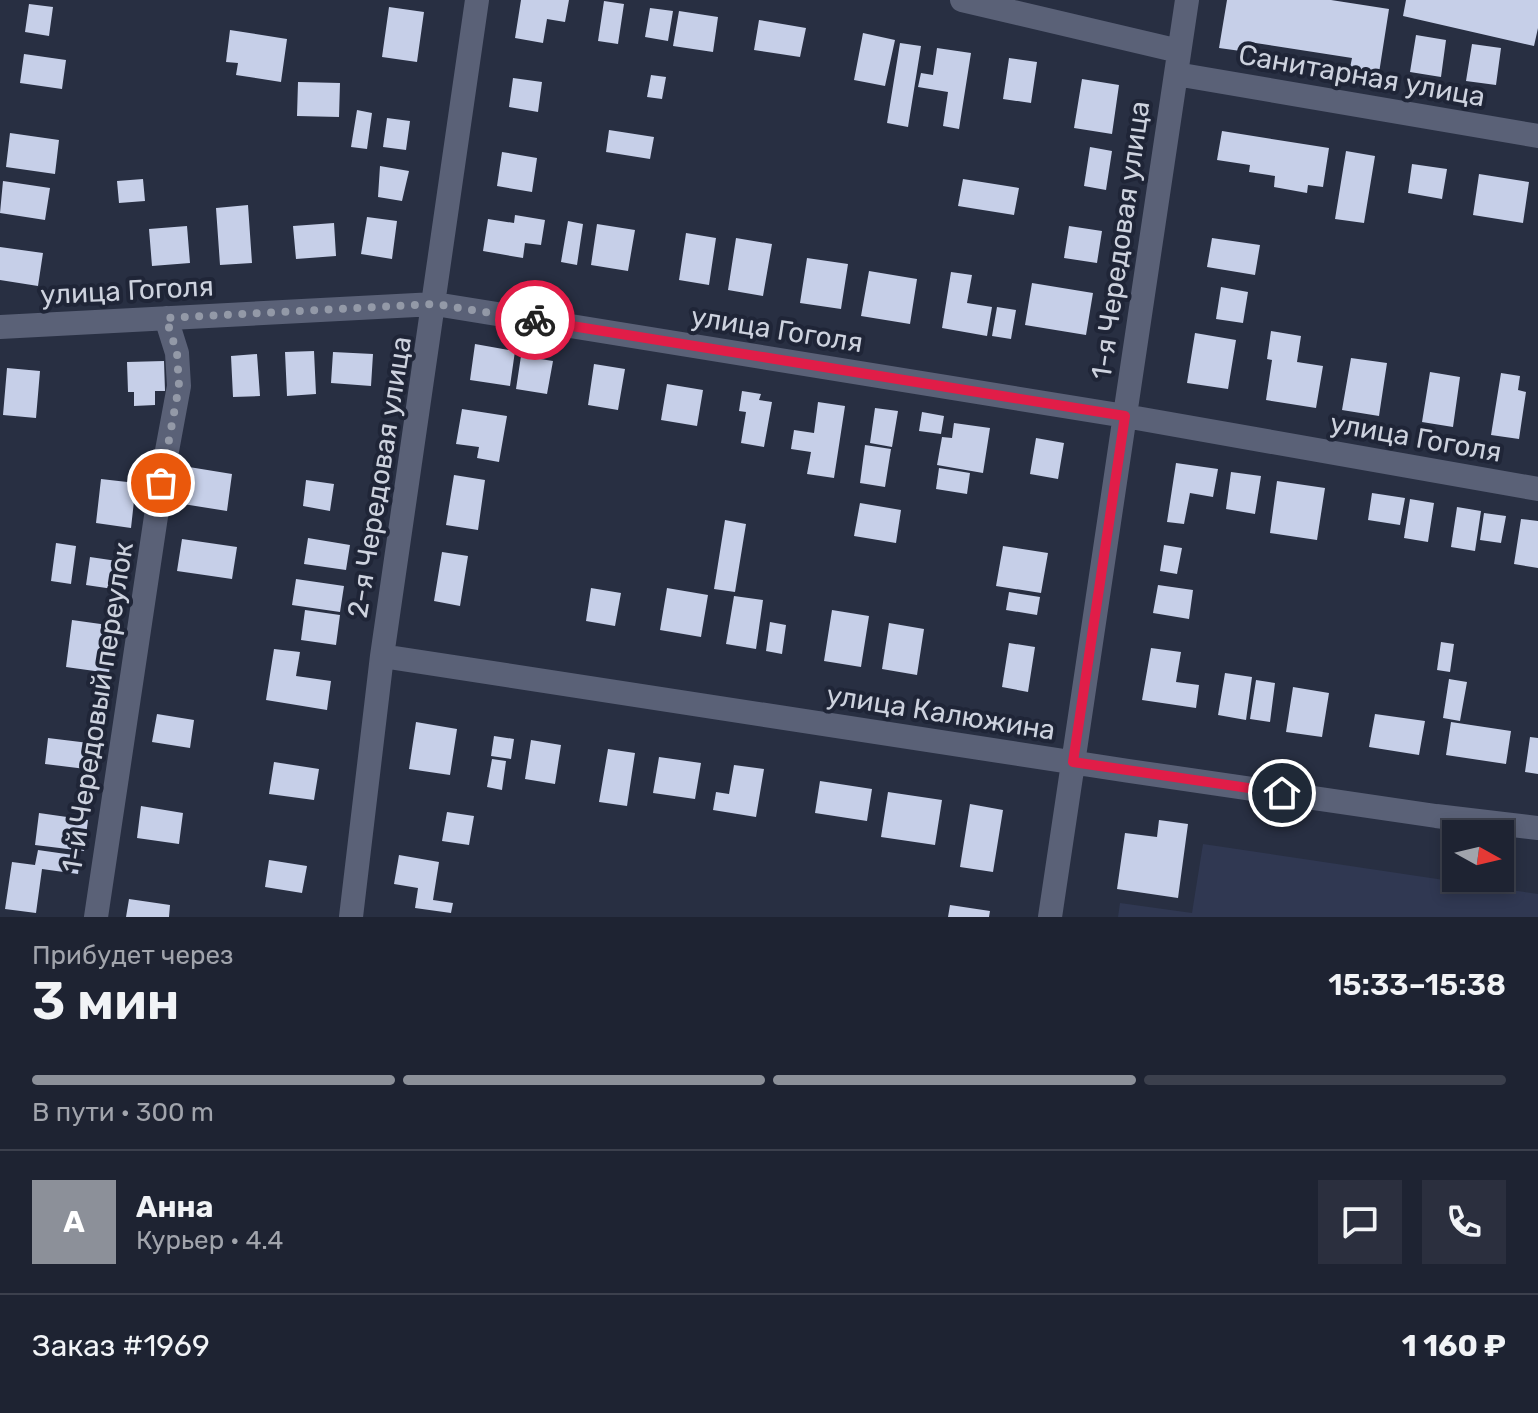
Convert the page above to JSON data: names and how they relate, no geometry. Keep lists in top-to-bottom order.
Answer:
{
  "streets": {
    "street": [
      "Санитарная улица",
      "1-я Чередовая улица",
      "улица Гоголя",
      "2-я Чередовая улица",
      "1-й Чередовый переулок",
      "улица Калюжина"
    ]
  },
  "crossings": [
    ["Санитарная улица", "1-я Чередовая улица"],
    ["1-я Чередовая улица", "улица Гоголя"],
    ["1-я Чередовая улица", "улица Калюжина"],
    ["улица Гоголя", "2-я Чередовая улица"],
    ["улица Гоголя", "1-й Чередовый переулок"],
    ["2-я Чередовая улица", "улица Калюжина"]
  ],
  "north": "right",
  "page": {
    "heading": ["3 мин", "Прибудет через", "15:33–15:38"],
    "panel": [
      "Анна",
      "Курьер · 4.4",
      "Заказ #1969",
      "1 160 ₽"
    ],
    "bar": "В пути · 300 m",
    "round": "А"
  }
}
